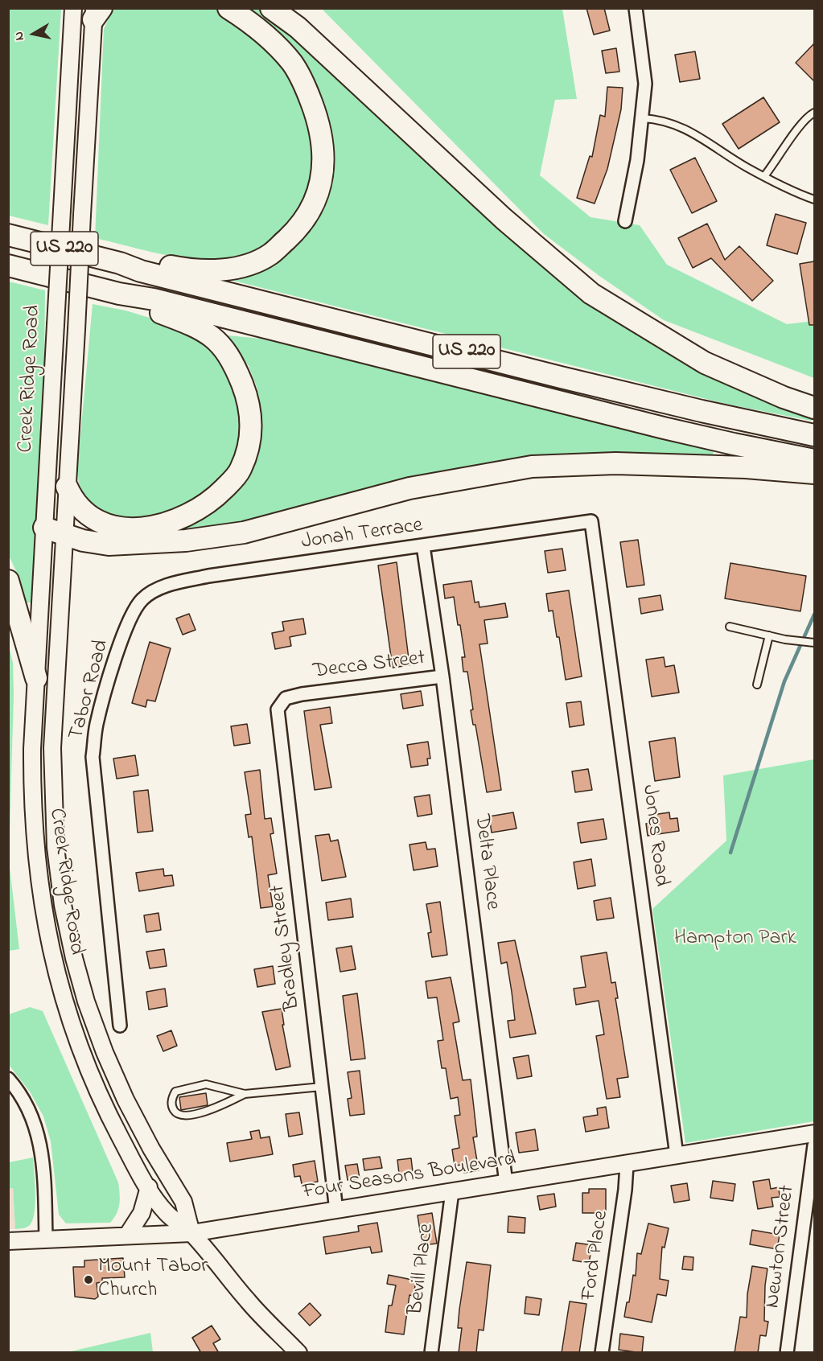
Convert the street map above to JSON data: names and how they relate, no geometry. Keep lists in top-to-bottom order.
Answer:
{
  "streets": {
    "highway": ["US 220"],
    "main road": ["Creek Ridge Road", "Four Seasons Boulevard"],
    "street": [
      "Jonah Terrace",
      "Decca Street",
      "Tabor Road",
      "Jones Road",
      "Delta Place",
      "Bradley Street",
      "Newton Street",
      "Ford Place",
      "Bevill Place"
    ]
  },
  "crossings": [
    ["Creek Ridge Road", "Four Seasons Boulevard"],
    ["Jonah Terrace", "Tabor Road"],
    ["Jonah Terrace", "Jones Road"],
    ["Jonah Terrace", "Delta Place"],
    ["Decca Street", "Delta Place"],
    ["Decca Street", "Bradley Street"],
    ["Jones Road", "Four Seasons Boulevard"],
    ["Delta Place", "Four Seasons Boulevard"],
    ["Bradley Street", "Four Seasons Boulevard"],
    ["Four Seasons Boulevard", "Ford Place"],
    ["Four Seasons Boulevard", "Bevill Place"]
  ],
  "parks": ["Hampton Park"],
  "places": ["Mount Tabor Church"],
  "north": "left"
}
